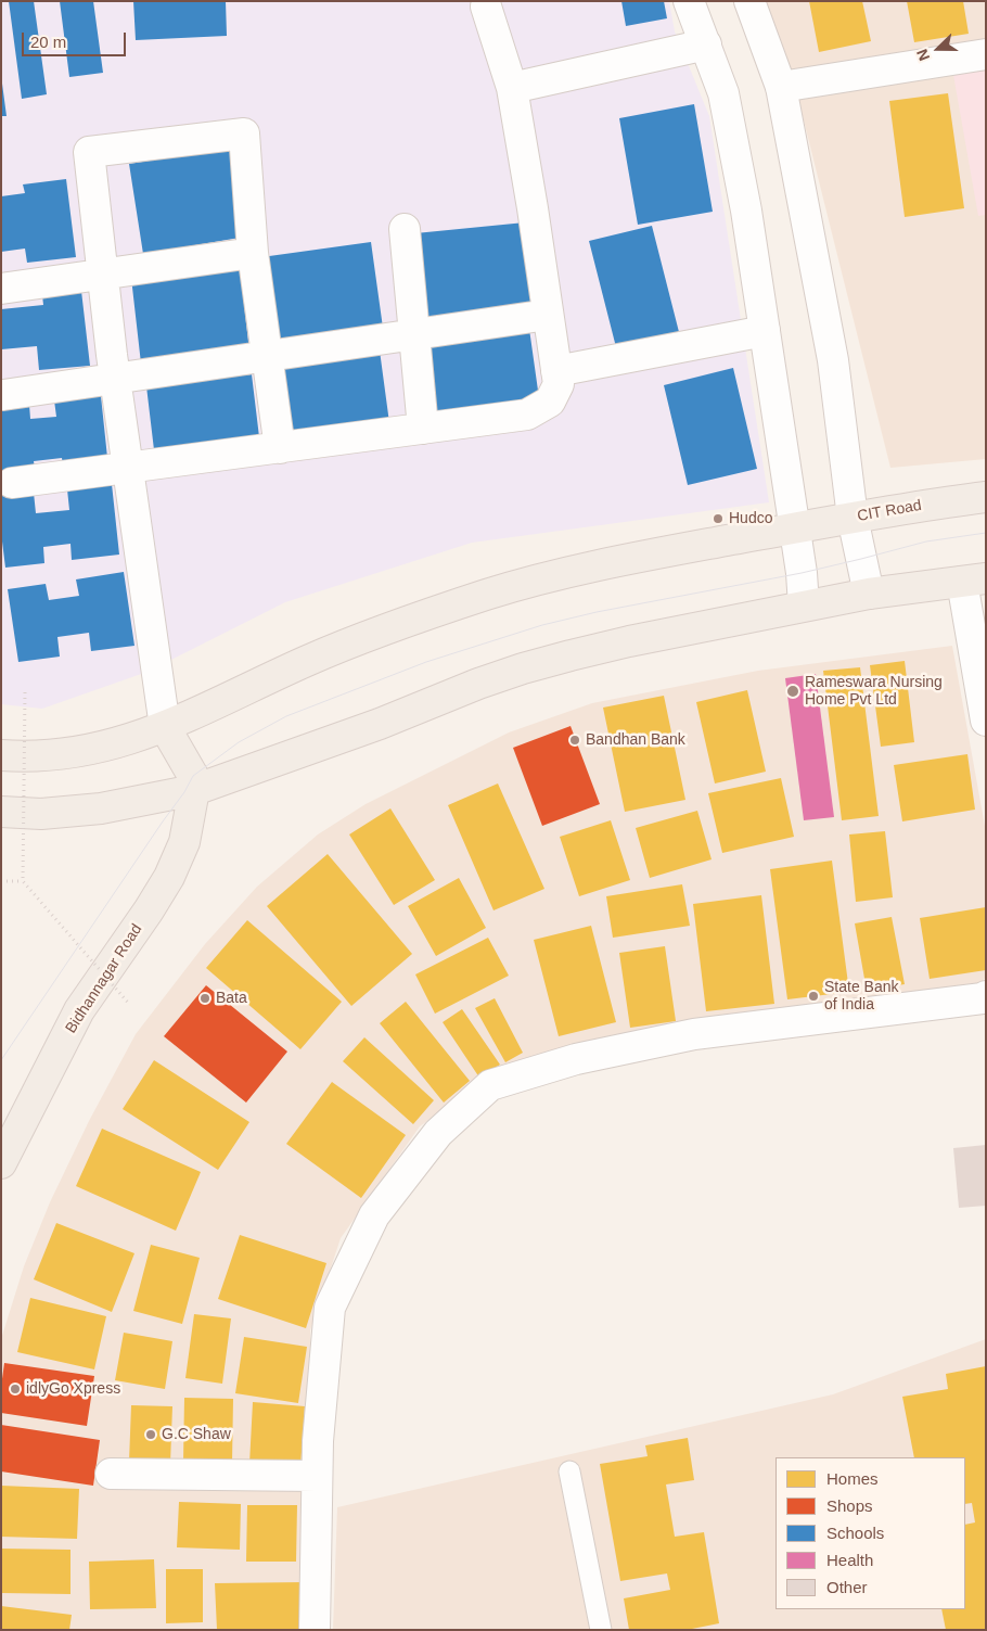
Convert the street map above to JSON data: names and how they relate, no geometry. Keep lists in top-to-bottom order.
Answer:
{
  "streets": {
    "main road": ["CIT Road", "Bidhannagar Road"]
  },
  "places": [
    "Hudco",
    "Rameswara Nursing Home Pvt Ltd",
    "Bandhan Bank",
    "State Bank of India",
    "Bata",
    "idlyGo Xpress",
    "G.C Shaw"
  ],
  "legend": [
    "Homes",
    "Shops",
    "Schools",
    "Health",
    "Other"
  ],
  "scale_bar": "20 m",
  "north": "left"
}
